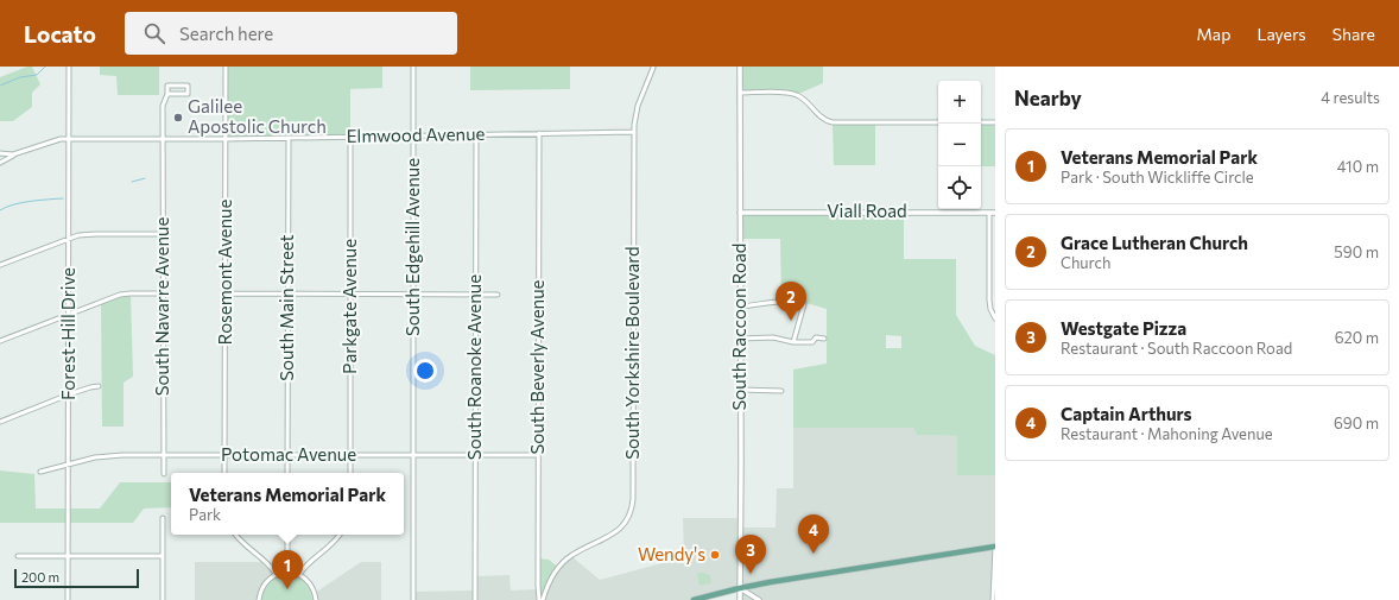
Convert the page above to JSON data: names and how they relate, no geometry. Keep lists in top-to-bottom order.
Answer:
{
  "streets": {
    "street": [
      "Elmwood Avenue",
      "Viall Road",
      "South Edgehill Avenue",
      "Rosemont Avenue",
      "South Navarre Avenue",
      "Parkgate Avenue",
      "South Main Street",
      "South Raccoon Road",
      "Forest-Hill Drive",
      "South Yorkshire Boulevard",
      "South Roanoke Avenue",
      "South Beverly Avenue",
      "Potomac Avenue"
    ]
  },
  "crossings": [
    ["Elmwood Avenue", "South Edgehill Avenue"],
    ["Elmwood Avenue", "Rosemont Avenue"],
    ["Elmwood Avenue", "South Navarre Avenue"],
    ["Elmwood Avenue", "Parkgate Avenue"],
    ["Elmwood Avenue", "South Main Street"],
    ["Elmwood Avenue", "Forest-Hill Drive"],
    ["Elmwood Avenue", "South Yorkshire Boulevard"],
    ["Elmwood Avenue", "South Roanoke Avenue"],
    ["Elmwood Avenue", "South Beverly Avenue"],
    ["Viall Road", "South Raccoon Road"],
    ["South Edgehill Avenue", "Potomac Avenue"],
    ["Rosemont Avenue", "Potomac Avenue"],
    ["South Navarre Avenue", "Potomac Avenue"],
    ["Parkgate Avenue", "Potomac Avenue"],
    ["South Main Street", "Potomac Avenue"],
    ["Forest-Hill Drive", "Potomac Avenue"],
    ["South Roanoke Avenue", "Potomac Avenue"],
    ["South Beverly Avenue", "Potomac Avenue"]
  ],
  "places": ["Galilee Apostolic Church", "Wendy's"],
  "scale_bar": "200 m",
  "page": {
    "header": "Locato",
    "search": "Search here",
    "nav": ["Map", "Layers", "Share"],
    "heading": ["Nearby", "4 results"],
    "map_buttons": ["+", "−"],
    "list": [
      {
        "mark": "1",
        "name": "Veterans Memorial Park",
        "note": "Park · South Wickliffe Circle",
        "value": "410 m"
      },
      {
        "mark": "2",
        "name": "Grace Lutheran Church",
        "note": "Church",
        "value": "590 m"
      },
      {
        "mark": "3",
        "name": "Westgate Pizza",
        "note": "Restaurant · South Raccoon Road",
        "value": "620 m"
      },
      {
        "mark": "4",
        "name": "Captain Arthurs",
        "note": "Restaurant · Mahoning Avenue",
        "value": "690 m"
      }
    ],
    "pins": [
      "2",
      "4",
      "3",
      "1"
    ],
    "popup": ["Veterans Memorial Park", "Park"],
    "scale": "200 m"
  }
}
